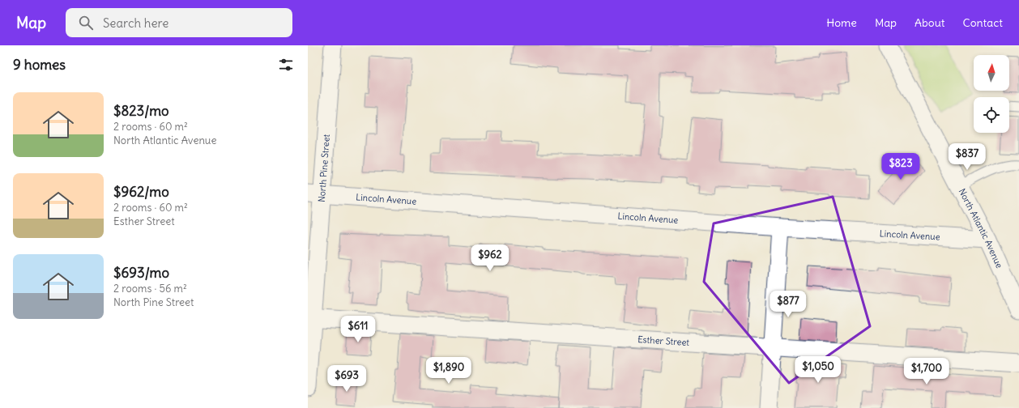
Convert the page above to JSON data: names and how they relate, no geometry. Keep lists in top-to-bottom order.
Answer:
{
  "streets": {
    "street": [
      "North Pine Street",
      "Lincoln Avenue",
      "North Atlantic Avenue",
      "Esther Street"
    ]
  },
  "crossings": [
    ["North Pine Street", "Lincoln Avenue"],
    ["North Pine Street", "Esther Street"],
    ["Lincoln Avenue", "North Atlantic Avenue"]
  ],
  "north": "top",
  "page": {
    "header": "Map",
    "search": "Search here",
    "nav": [
      "Home",
      "Map",
      "About",
      "Contact"
    ],
    "heading": "9 homes",
    "list": [
      {
        "name": "$823/mo",
        "note": "2 rooms · 60 m² · North Atlantic Avenue"
      },
      {
        "name": "$962/mo",
        "note": "2 rooms · 60 m² · Esther Street"
      },
      {
        "name": "$693/mo",
        "note": "2 rooms · 56 m² · North Pine Street"
      }
    ],
    "price": [
      "$837",
      "$823",
      "$962",
      "$877",
      "$611",
      "$1,050",
      "$1,890",
      "$1,700",
      "$693"
    ]
  }
}
